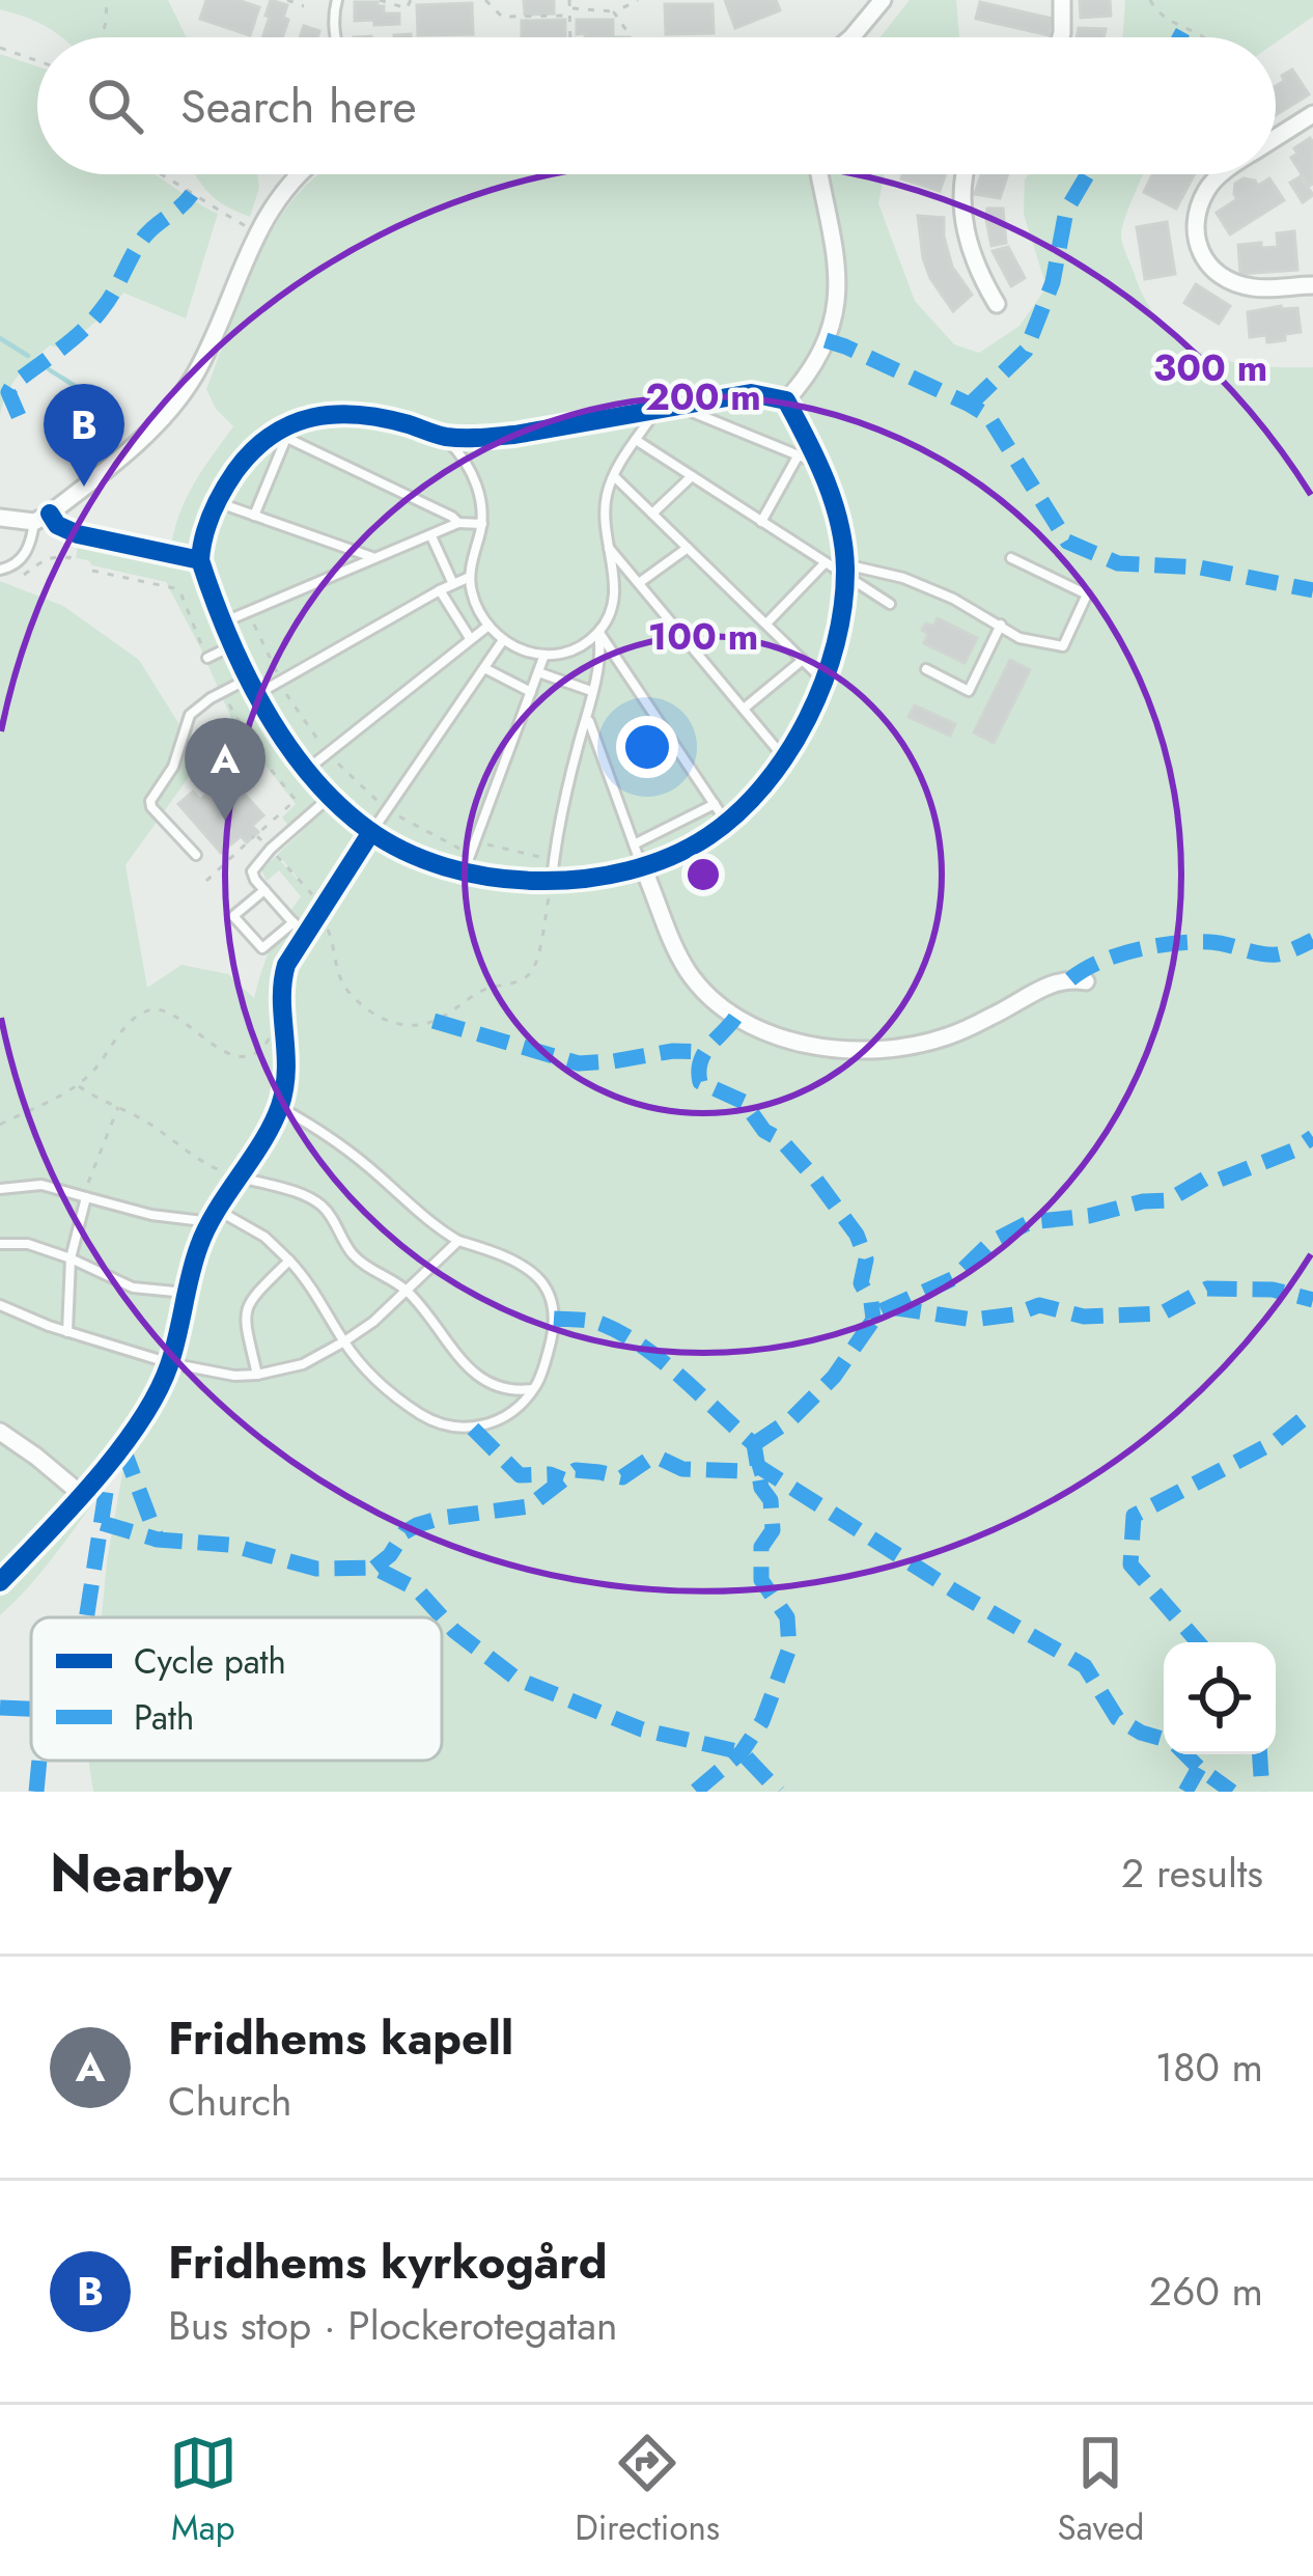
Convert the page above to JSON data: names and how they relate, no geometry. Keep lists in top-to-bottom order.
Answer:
{
  "legend": ["Cycle path", "Path"],
  "page": {
    "search": "Search here",
    "pins": ["B", "A"],
    "heading": ["Nearby", "2 results"],
    "list": [
      {
        "mark": "A",
        "name": "Fridhems kapell",
        "note": "Church",
        "value": "180 m"
      },
      {
        "mark": "B",
        "name": "Fridhems kyrkogård",
        "note": "Bus stop · Plockerotegatan",
        "value": "260 m"
      }
    ],
    "nav": ["Map", "Directions", "Saved"]
  },
  "rings": ["300 m", "200 m", "100 m"]
}
